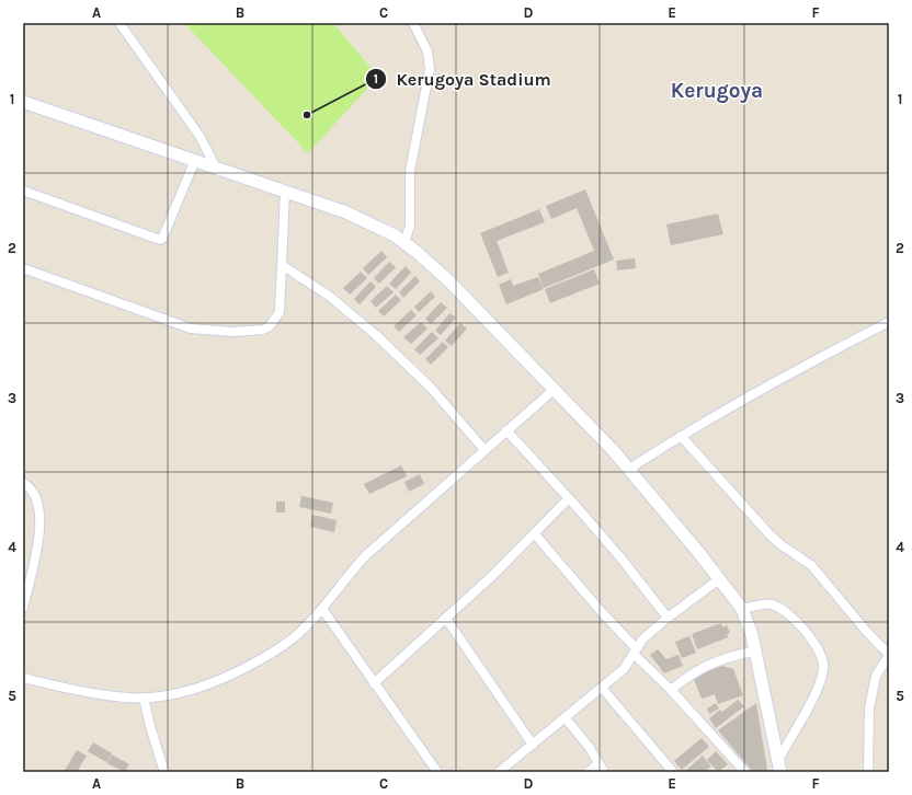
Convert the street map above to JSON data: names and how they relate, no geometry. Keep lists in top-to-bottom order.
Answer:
{
  "districts": ["Kerugoya"],
  "places": ["Kerugoya Stadium"],
  "grid": {
    "columns": [
      "A",
      "B",
      "C",
      "D",
      "E",
      "F"
    ],
    "rows": [
      "1",
      "2",
      "3",
      "4",
      "5"
    ]
  }
}
